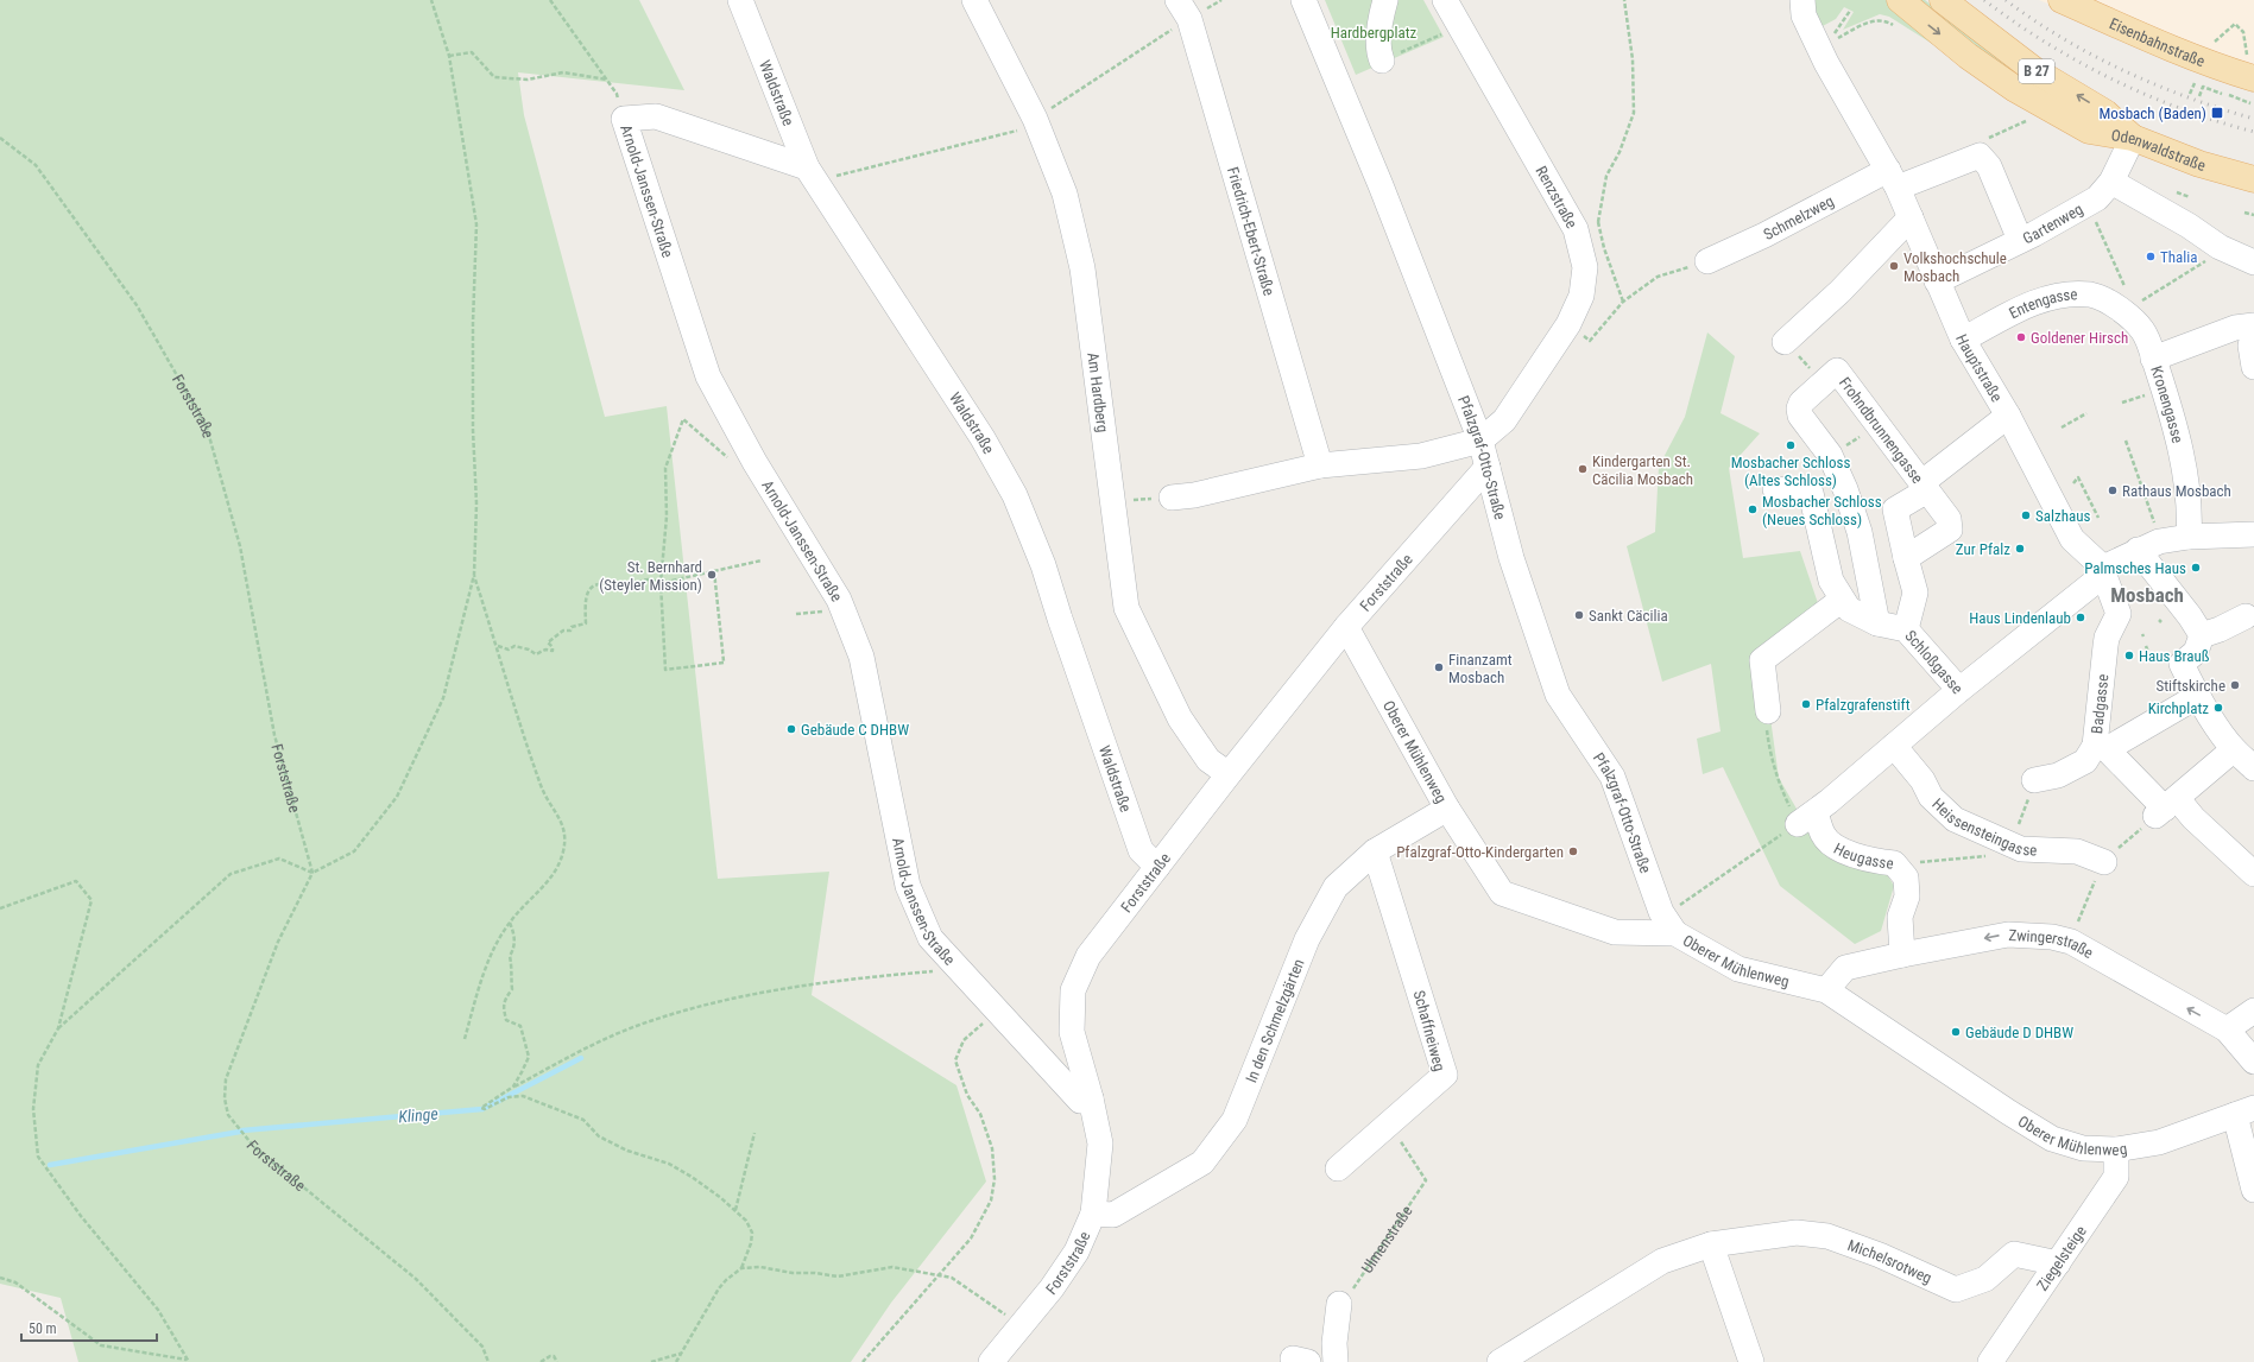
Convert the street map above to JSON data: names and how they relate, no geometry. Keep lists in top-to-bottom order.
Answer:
{
  "streets": {
    "main road": ["Eisenbahnstraße", "B 27", "Odenwaldstraße"],
    "street": [
      "Waldstraße",
      "Arnold-Janssen-Straße",
      "Renzstraße",
      "Schmelzweg",
      "Gartenweg",
      "Friedrich-Ebert-Straße",
      "Entengasse",
      "Hauptstraße",
      "Am Hardberg",
      "Kronengasse",
      "Forststraße",
      "Frohndbrunnengasse",
      "Pfalzgraf-Otto-Straße",
      "Schloßgasse",
      "Badgasse",
      "Oberer Mühlenweg",
      "Heissensteingasse",
      "Heugasse",
      "Zwingerstraße",
      "In den Schmelzgärten",
      "Schaffneiweg",
      "Ziegelsteige",
      "Michelsrotweg"
    ],
    "path": ["Ulmenstraße"]
  },
  "crossings": [
    ["B 27", "Odenwaldstraße"],
    ["B 27", "Gartenweg"],
    ["Waldstraße", "Arnold-Janssen-Straße"],
    ["Waldstraße", "Forststraße"],
    ["Odenwaldstraße", "Gartenweg"],
    ["Arnold-Janssen-Straße", "Forststraße"],
    ["Renzstraße", "Pfalzgraf-Otto-Straße"],
    ["Schmelzweg", "Hauptstraße"],
    ["Gartenweg", "Hauptstraße"],
    ["Entengasse", "Hauptstraße"],
    ["Entengasse", "Kronengasse"],
    ["Hauptstraße", "Schloßgasse"],
    ["Hauptstraße", "Badgasse"],
    ["Am Hardberg", "Forststraße"],
    ["Forststraße", "Pfalzgraf-Otto-Straße"],
    ["Forststraße", "Oberer Mühlenweg"],
    ["Forststraße", "In den Schmelzgärten"],
    ["Frohndbrunnengasse", "Schloßgasse"],
    ["Pfalzgraf-Otto-Straße", "Oberer Mühlenweg"],
    ["Schloßgasse", "Badgasse"],
    ["Oberer Mühlenweg", "Zwingerstraße"],
    ["Oberer Mühlenweg", "In den Schmelzgärten"],
    ["Oberer Mühlenweg", "Ziegelsteige"],
    ["Heugasse", "Zwingerstraße"],
    ["In den Schmelzgärten", "Schaffneiweg"],
    ["Schaffneiweg", "Ulmenstraße"],
    ["Ziegelsteige", "Michelsrotweg"]
  ],
  "districts": ["Mosbach"],
  "water": ["Klinge"],
  "parks": ["Hardbergplatz"],
  "places": {
    "transit": ["Mosbach (Baden)"],
    "other": [
      "Thalia",
      "Volkshochschule Mosbach",
      "Goldener Hirsch",
      "Mosbacher Schloss (Altes Schloss)",
      "Kindergarten St. Cäcilia Mosbach",
      "Rathaus Mosbach",
      "Mosbacher Schloss (Neues Schloss)",
      "Salzhaus",
      "Zur Pfalz",
      "Palmsches Haus",
      "St. Bernhard (Steyler Mission)",
      "Sankt Cäcilia",
      "Haus Lindenlaub",
      "Haus Brauß",
      "Finanzamt Mosbach",
      "Stiftskirche",
      "Pfalzgrafenstift",
      "Kirchplatz",
      "Gebäude C DHBW",
      "Pfalzgraf-Otto-Kindergarten",
      "Gebäude D DHBW"
    ]
  },
  "scale_bar": "50 m"
}
